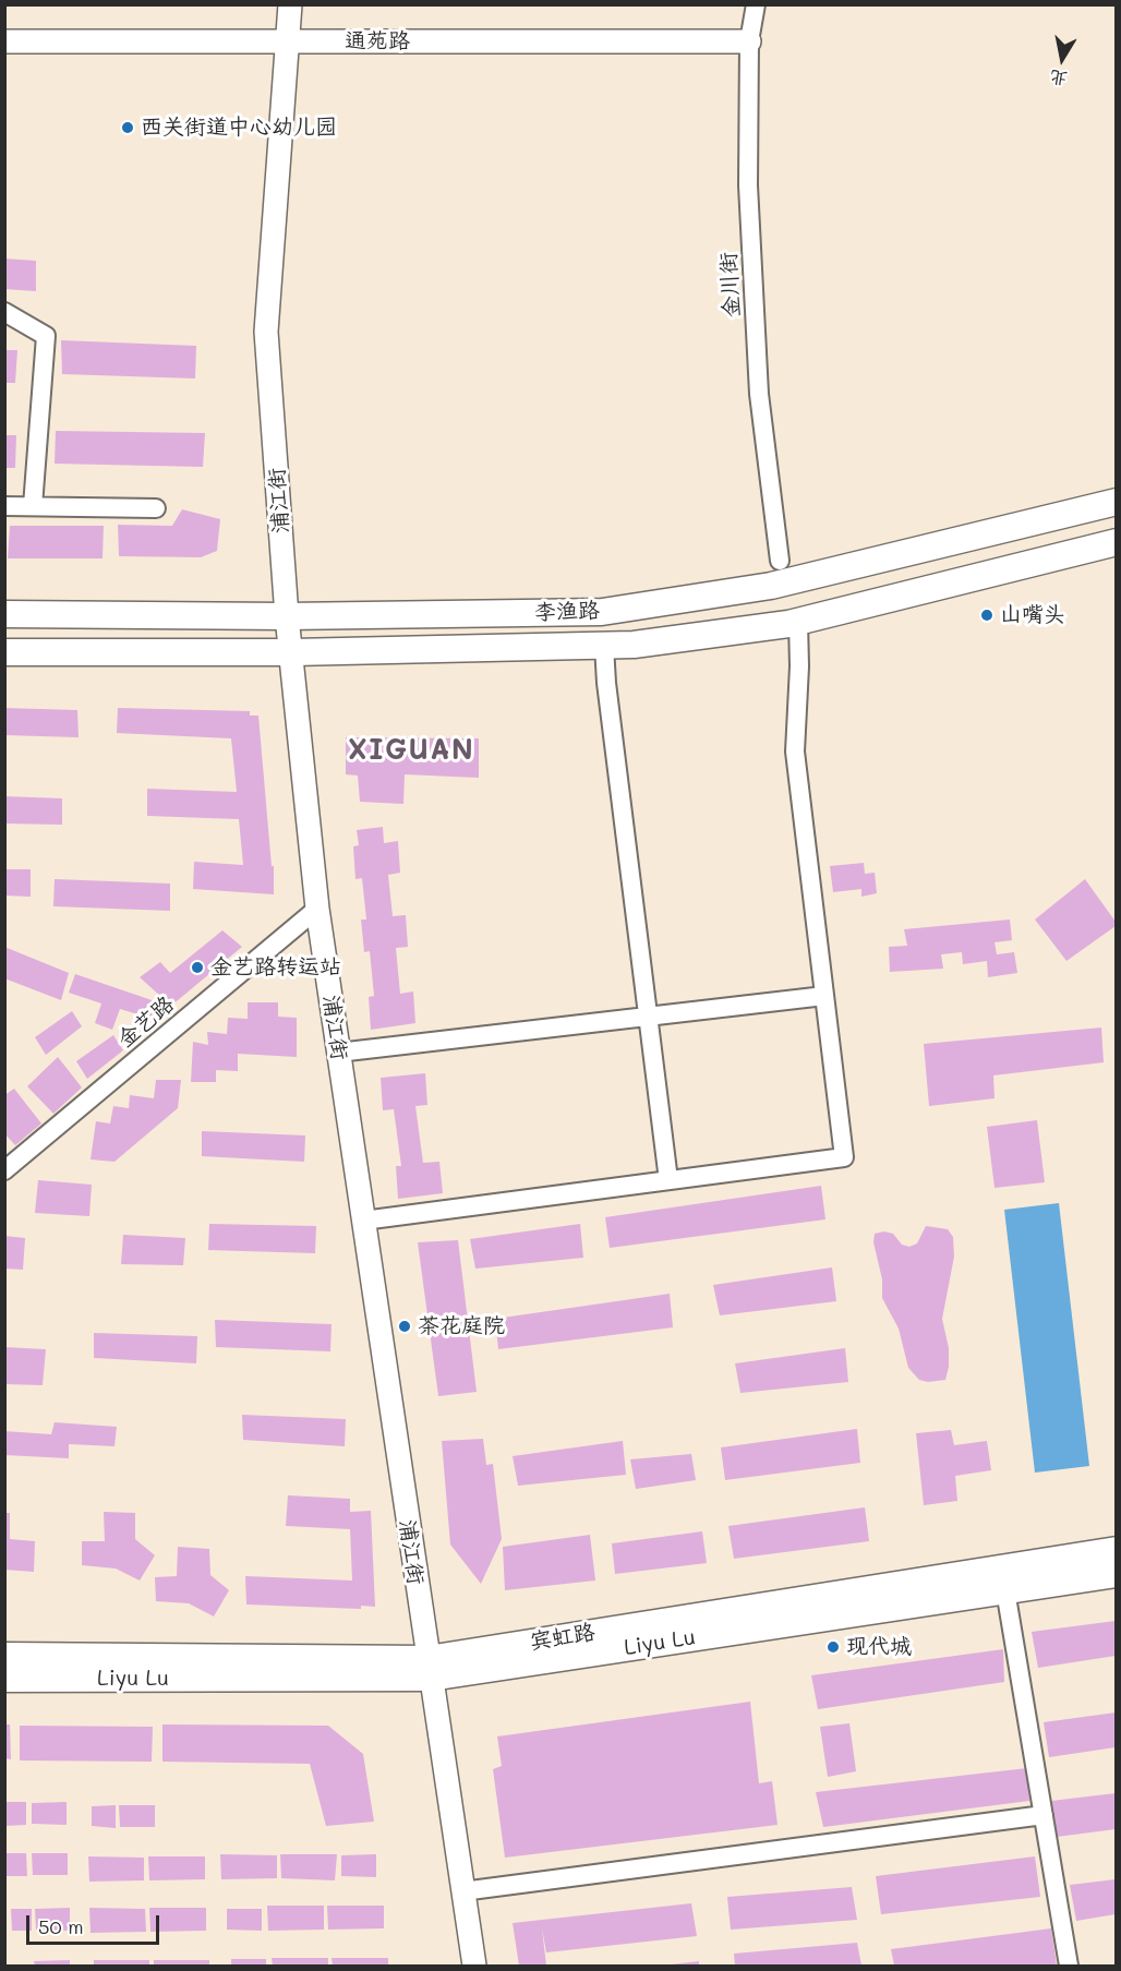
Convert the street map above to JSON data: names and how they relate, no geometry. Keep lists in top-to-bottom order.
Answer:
{
  "streets": {
    "main road": ["李渔路", "宾虹路", "Liyu Lu"],
    "street": [
      "通苑路",
      "金川街",
      "浦江街",
      "金艺路"
    ]
  },
  "crossings": [
    ["通苑路", "金川街"],
    ["通苑路", "浦江街"],
    ["浦江街", "李渔路"],
    ["浦江街", "金艺路"],
    ["浦江街", "宾虹路"],
    ["浦江街", "Liyu Lu"],
    ["宾虹路", "Liyu Lu"]
  ],
  "districts": ["XIGUAN"],
  "places": [
    "西关街道中心幼儿园",
    "山嘴头",
    "金艺路转运站",
    "茶花庭院",
    "现代城"
  ],
  "scale_bar": "50 m",
  "north": "bottom"
}
